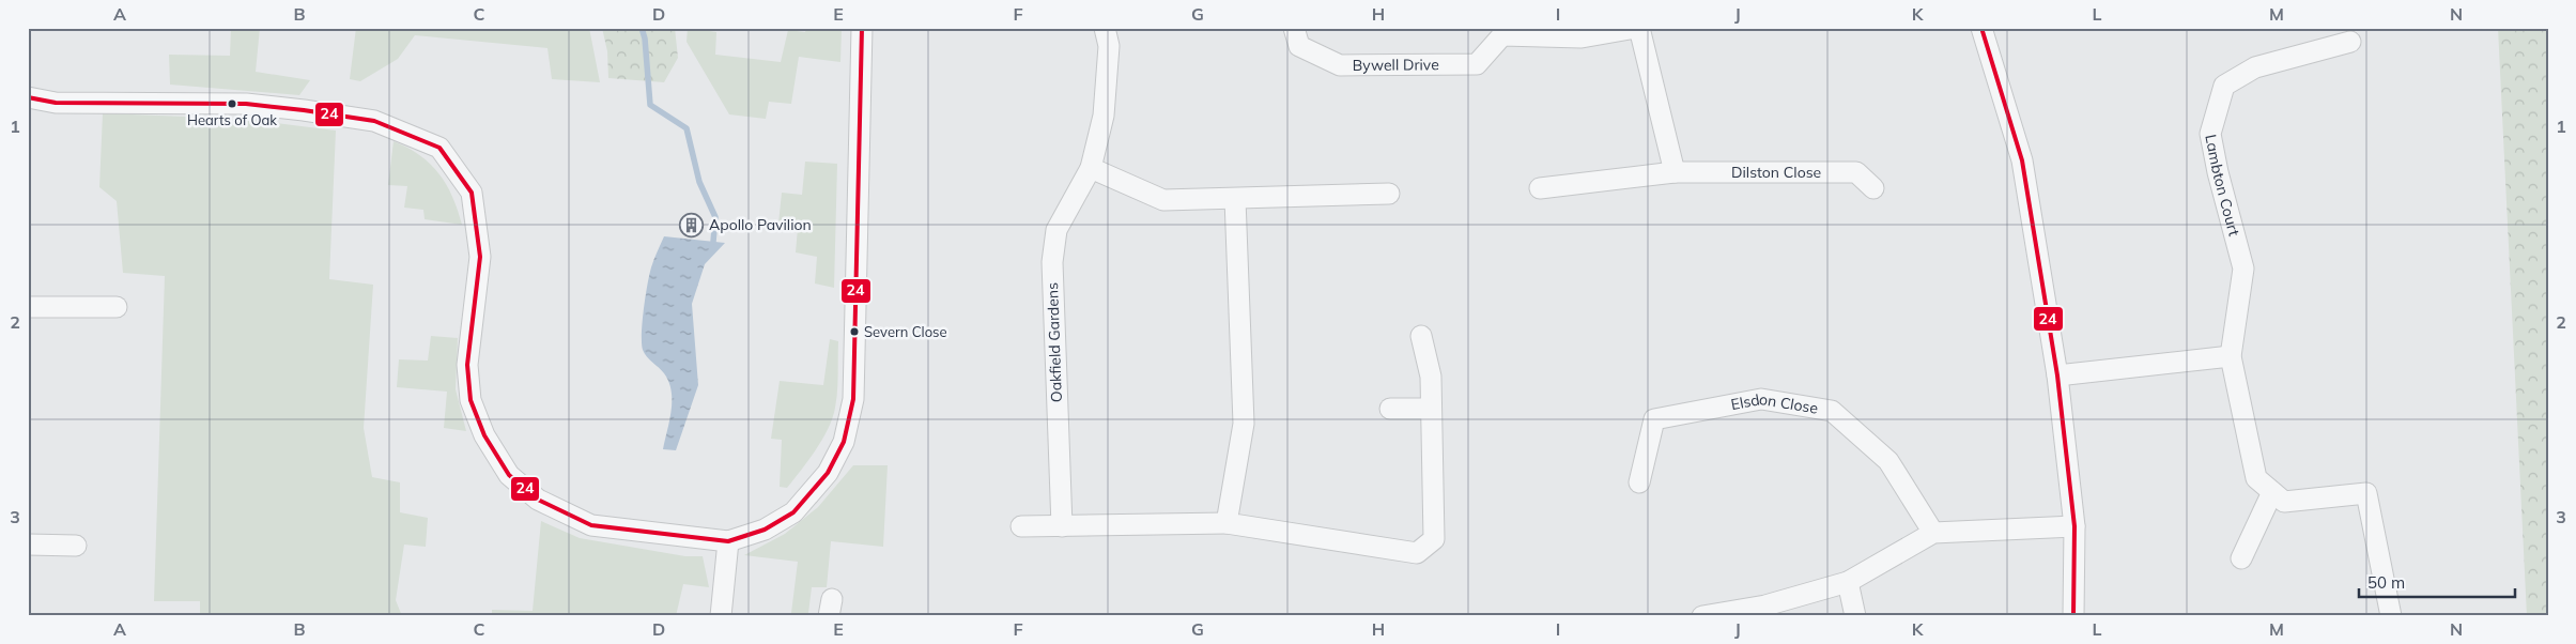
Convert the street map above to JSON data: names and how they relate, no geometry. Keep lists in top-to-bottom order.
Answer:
{
  "streets": {
    "street": [
      "Bywell Drive",
      "Dilston Close",
      "Lambton Court",
      "Oakfield Gardens",
      "Elsdon Close"
    ]
  },
  "places": {
    "other": ["Hearts of Oak", "Severn Close"],
    "building": ["Apollo Pavilion"]
  },
  "lines": ["transit line 24"],
  "scale_bar": "50 m",
  "grid": {
    "columns": [
      "A",
      "B",
      "C",
      "D",
      "E",
      "F",
      "G",
      "H",
      "I",
      "J",
      "K",
      "L",
      "M",
      "N"
    ],
    "rows": ["1", "2", "3"]
  }
}
